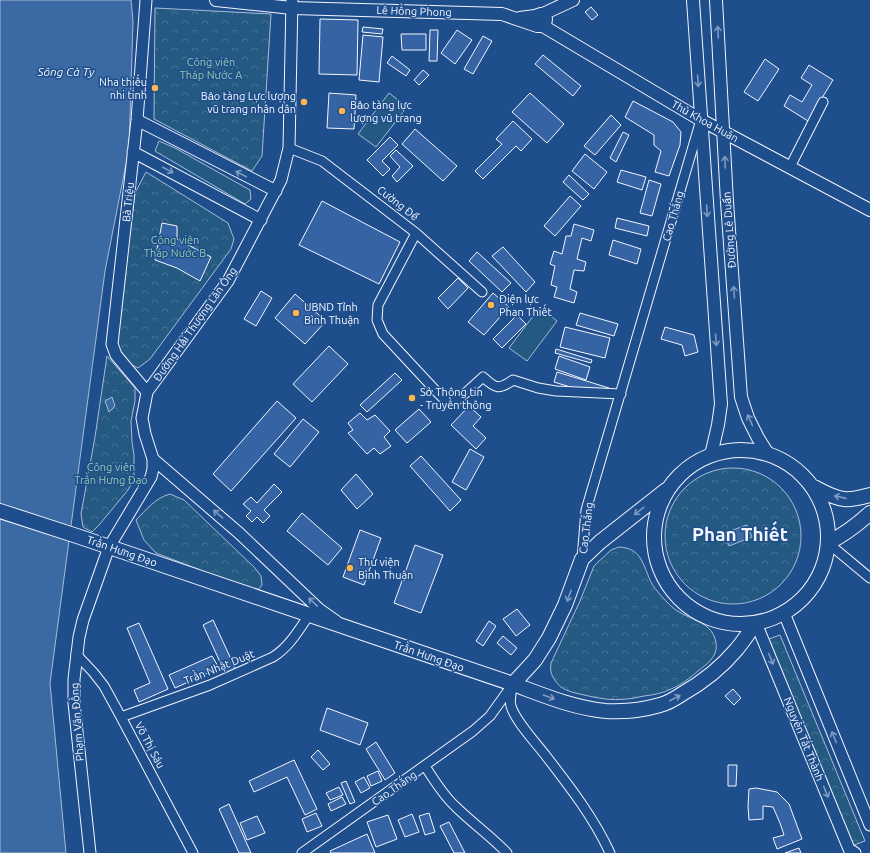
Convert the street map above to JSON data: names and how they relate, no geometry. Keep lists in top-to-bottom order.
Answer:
{
  "streets": {
    "main road": [
      "Lê Hồng Phong",
      "Thủ Khoa Huân",
      "Cao Thắng",
      "Đường Lê Duẩn",
      "Trần Hưng Đạo"
    ],
    "street": [
      "Bà Triệu",
      "Cường Để",
      "Đường Hải Thượng Lãn Ông",
      "Trần Nhật Duật",
      "Phạm Văn Đồng",
      "Nguyễn Tất Thành",
      "Võ Thị Sáu"
    ]
  },
  "crossings": [
    ["Lê Hồng Phong", "Thủ Khoa Huân"],
    ["Lê Hồng Phong", "Đường Hải Thượng Lãn Ông"],
    ["Thủ Khoa Huân", "Cao Thắng"],
    ["Thủ Khoa Huân", "Đường Lê Duẩn"],
    ["Bà Triệu", "Đường Hải Thượng Lãn Ông"],
    ["Cường Để", "Đường Hải Thượng Lãn Ông"],
    ["Cao Thắng", "Đường Lê Duẩn"],
    ["Cao Thắng", "Trần Hưng Đạo"],
    ["Đường Hải Thượng Lãn Ông", "Trần Hưng Đạo"],
    ["Đường Hải Thượng Lãn Ông", "Phạm Văn Đồng"],
    ["Trần Hưng Đạo", "Trần Nhật Duật"],
    ["Trần Hưng Đạo", "Phạm Văn Đồng"],
    ["Trần Hưng Đạo", "Nguyễn Tất Thành"],
    ["Trần Nhật Duật", "Võ Thị Sáu"],
    ["Phạm Văn Đồng", "Võ Thị Sáu"]
  ],
  "districts": ["Phan Thiết"],
  "water": ["Sông Cà Ty"],
  "parks": ["Công viên Tháp Nước A", "Công viên Tháp Nước B", "Công viên Trần Hưng Đạo"],
  "places": [
    "Nha thiếu nhi tinh",
    "Bảo tàng Lực lượng vũ trang nhân dân",
    "Bảo tàng lực lượng vũ trang",
    "Điện lực Phan Thiết",
    "UBND Tỉnh Bình Thuận",
    "Sở Thông tin - Truyền thông",
    "Thư viện Bình Thuận"
  ]
}
